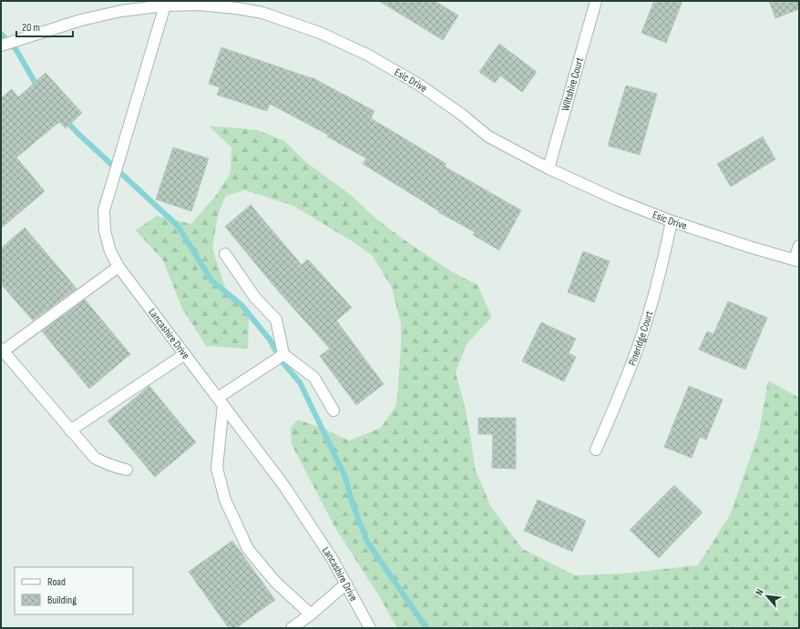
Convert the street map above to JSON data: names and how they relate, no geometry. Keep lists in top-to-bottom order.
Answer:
{
  "streets": {
    "street": [
      "Esic Drive",
      "Wiltshire Court",
      "Lancashire Drive",
      "Pineridge Court"
    ]
  },
  "crossings": [
    ["Esic Drive", "Wiltshire Court"],
    ["Esic Drive", "Lancashire Drive"],
    ["Esic Drive", "Pineridge Court"]
  ],
  "legend": ["Road", "Building"],
  "scale_bar": "20 m",
  "north": "top left"
}
